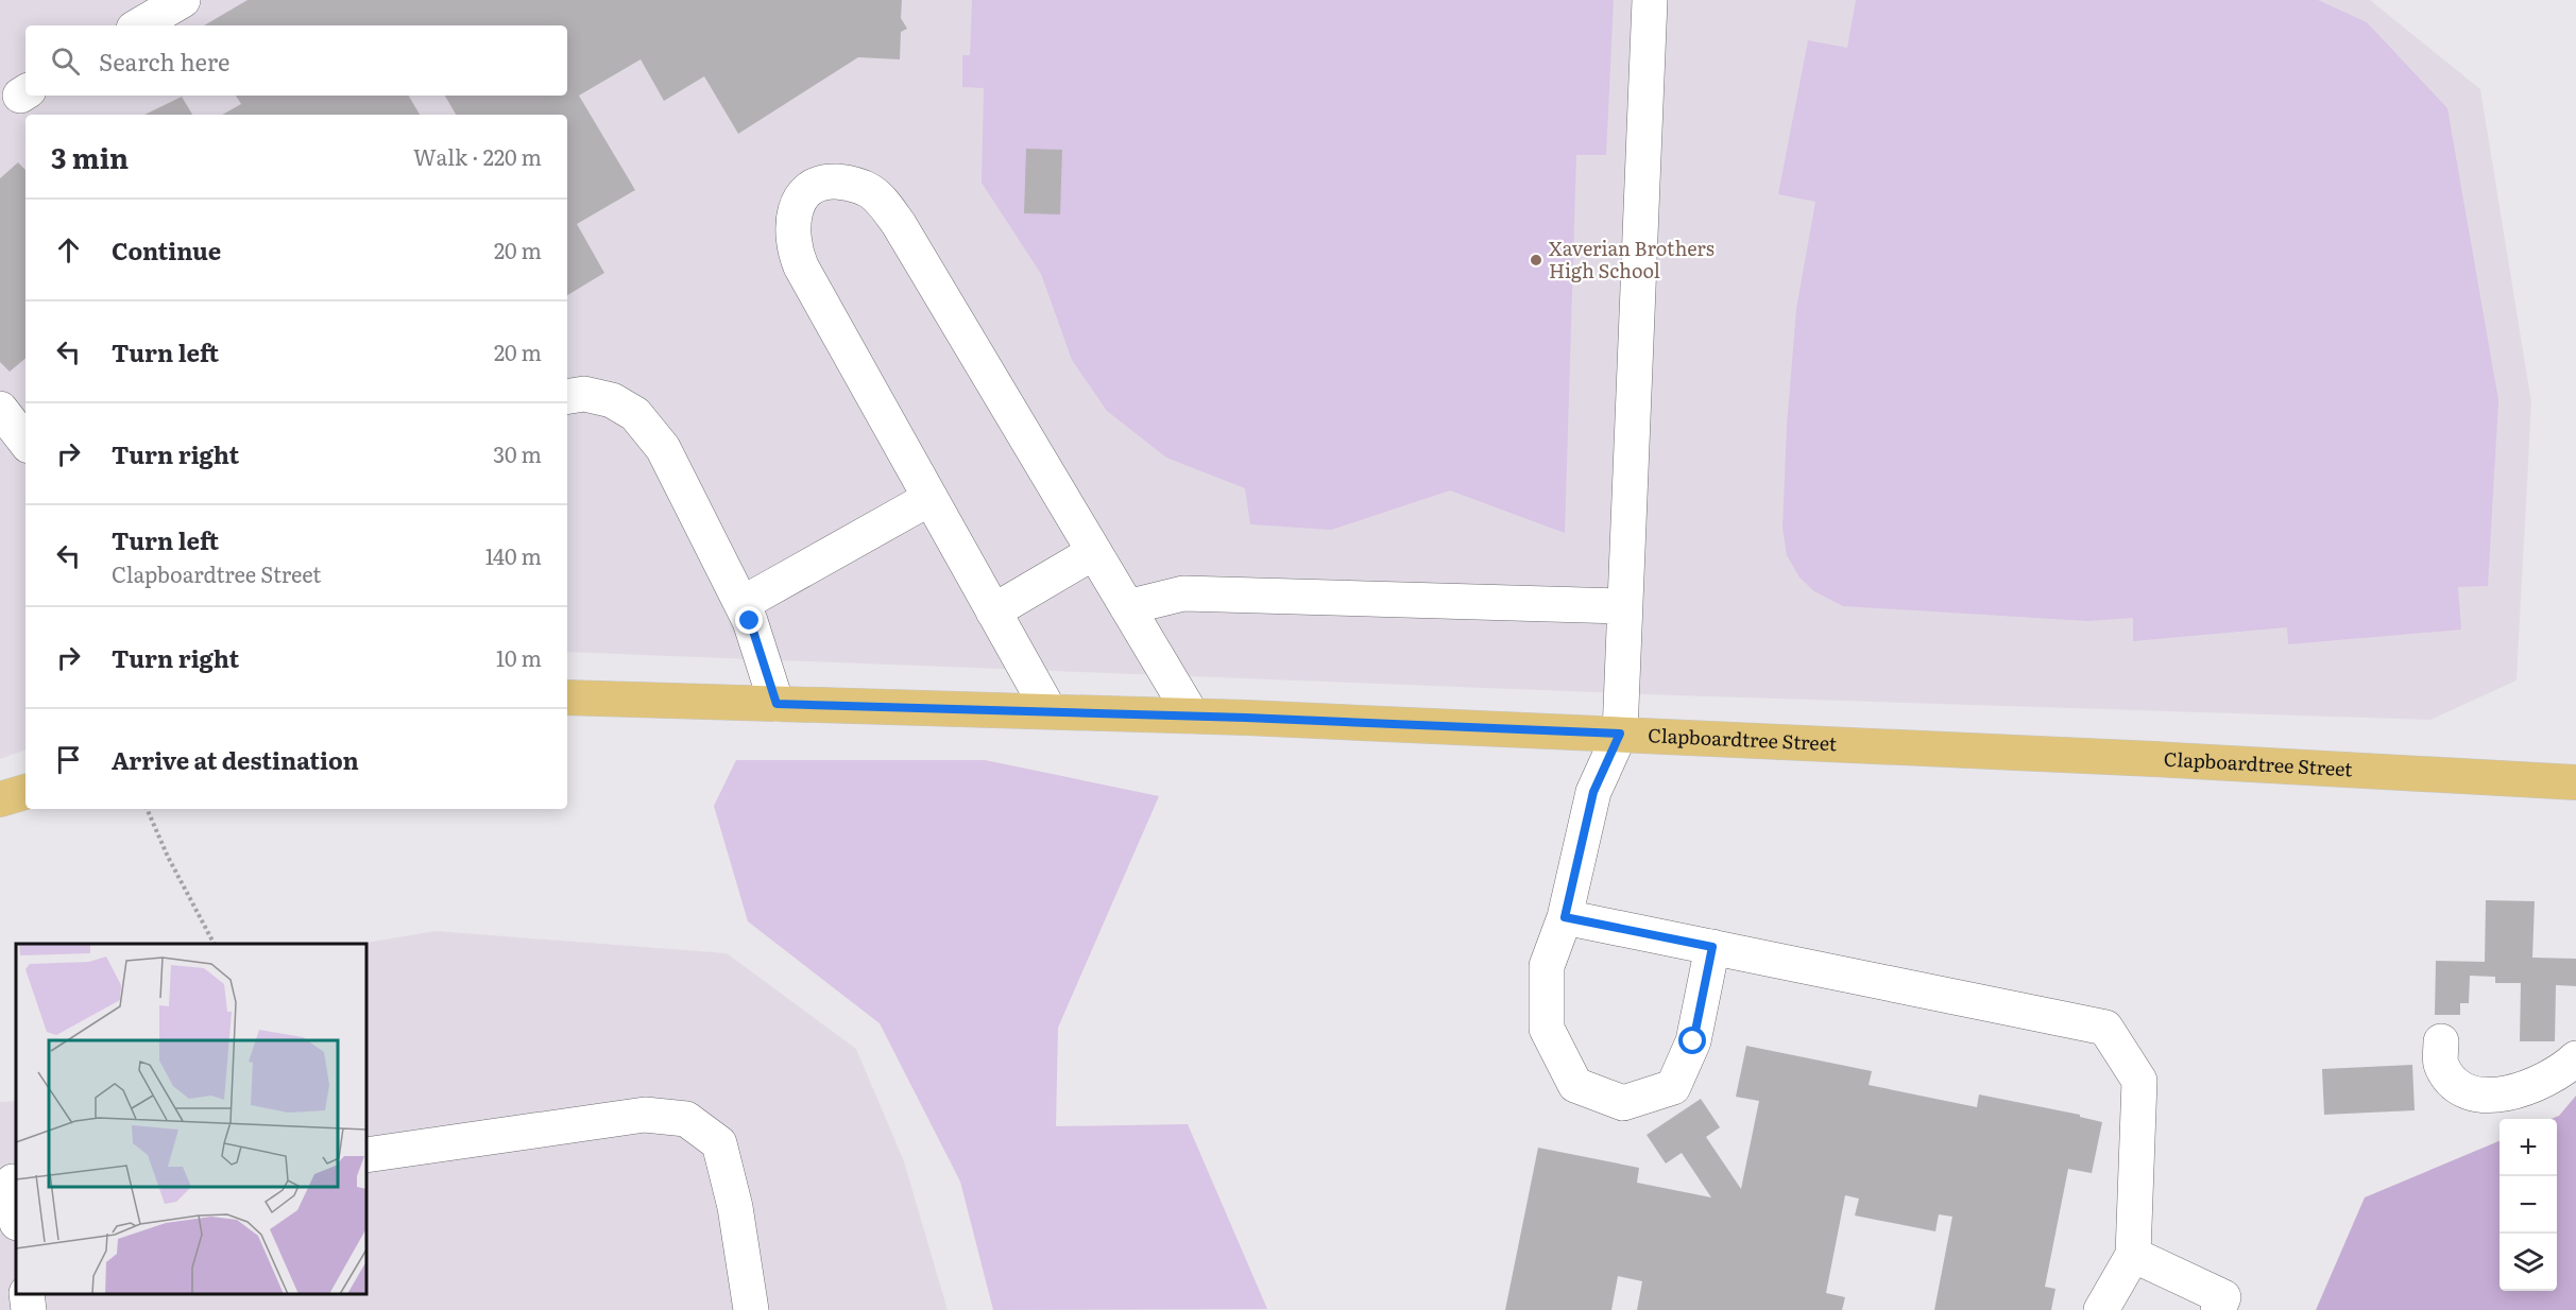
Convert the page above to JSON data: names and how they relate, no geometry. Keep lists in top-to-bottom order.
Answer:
{
  "streets": {
    "main road": ["Clapboardtree Street"]
  },
  "places": ["Xaverian Brothers High School"],
  "page": {
    "search": "Search here",
    "heading": ["3 min", "Walk · 220 m"],
    "list": [
      ["Continue", "20 m"],
      ["Turn left", "20 m"],
      ["Turn right", "30 m"],
      ["Turn left", "Clapboardtree Street", "140 m"],
      ["Turn right", "10 m"],
      "Arrive at destination"
    ],
    "map_buttons": ["+", "−"]
  }
}
